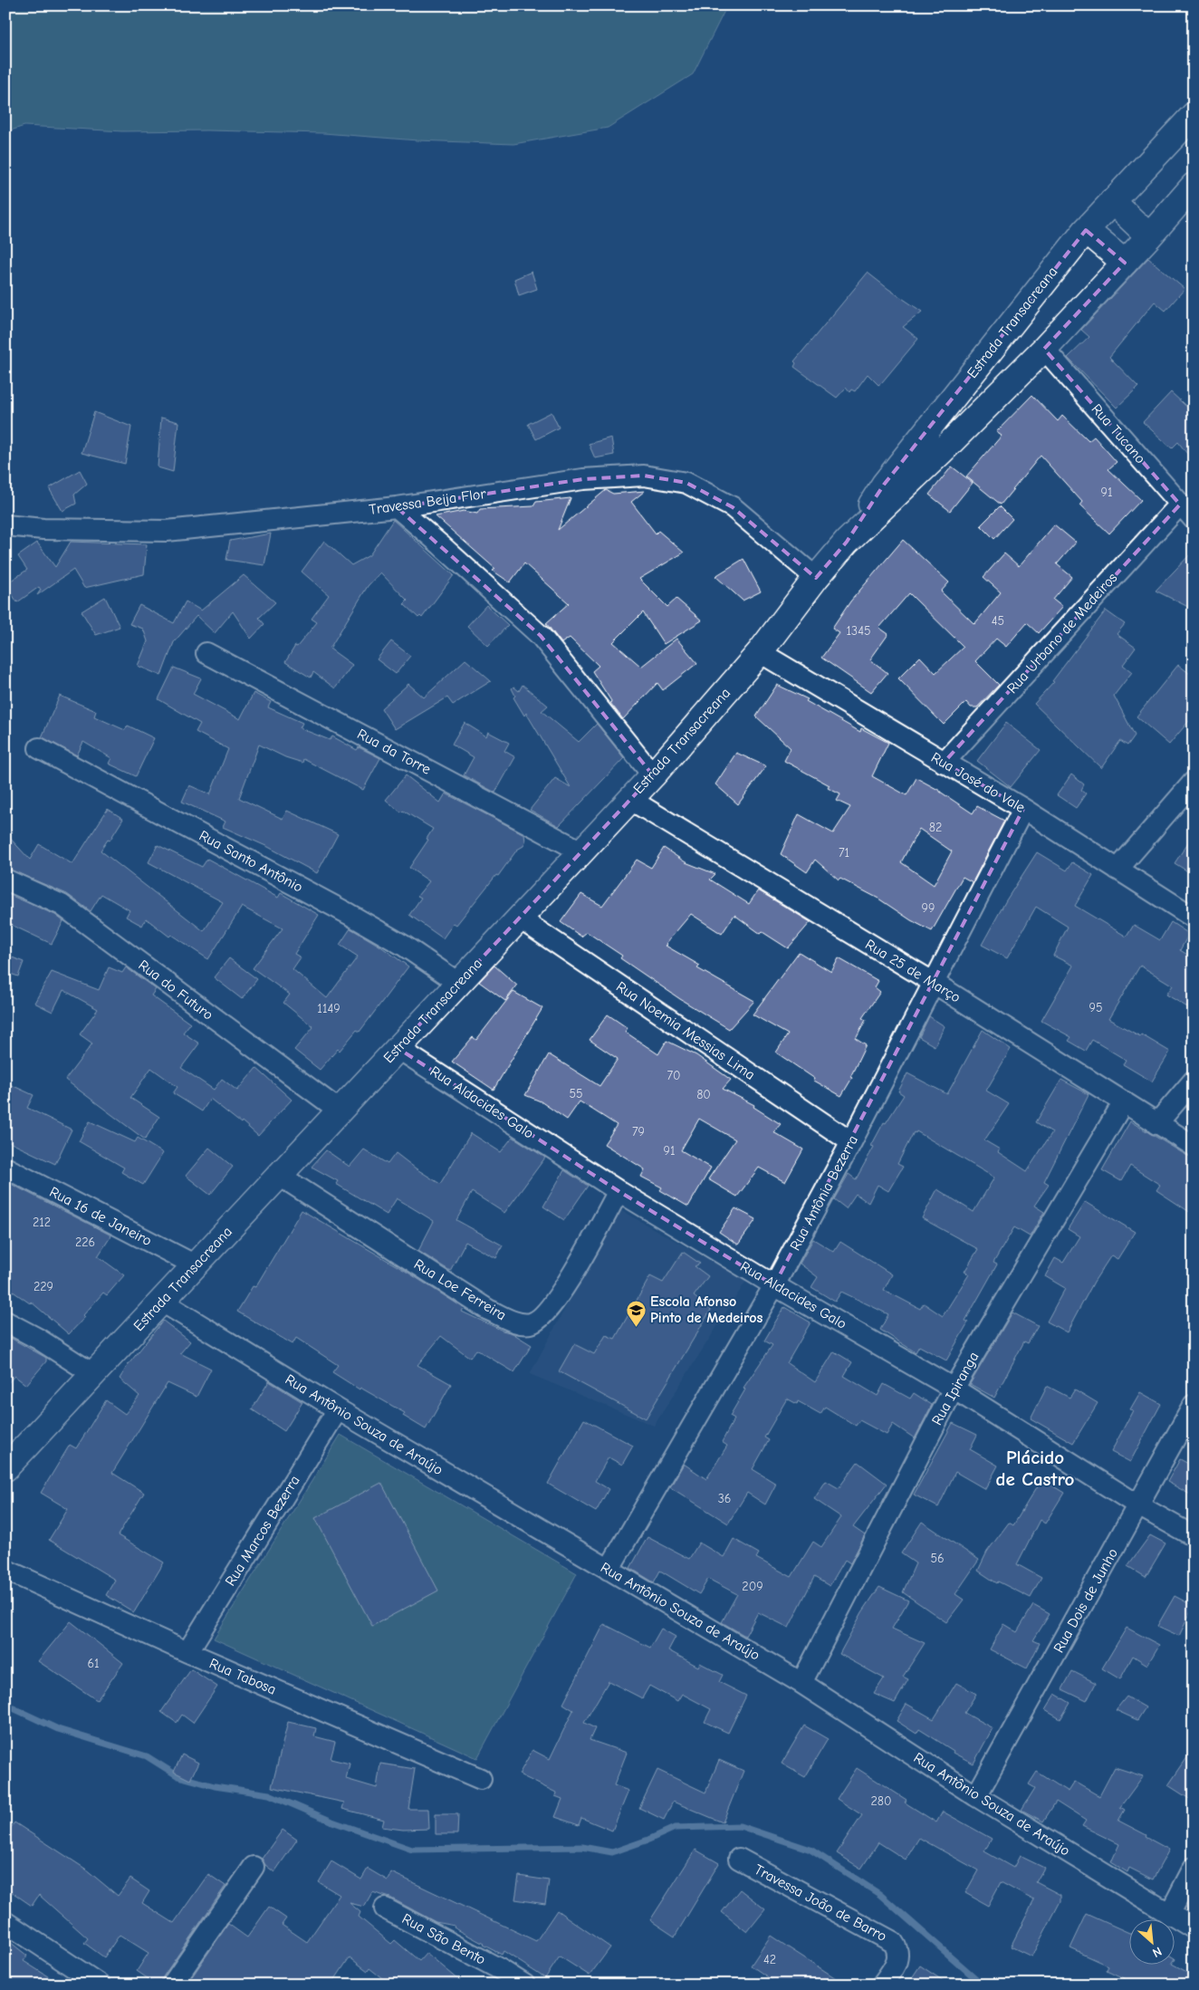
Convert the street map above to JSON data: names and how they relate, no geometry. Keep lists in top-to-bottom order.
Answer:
{
  "streets": {
    "street": [
      "Estrada Transacreana",
      "Rua Tucano",
      "Travessa Beija Flor",
      "Rua Urbano de Medeiros",
      "Rua da Torre",
      "Rua José do Vale",
      "Rua Santo Antônio",
      "Rua 25 de Março",
      "Rua do Futuro",
      "Rua Noemia Messias Lima",
      "Rua Aldacides Galo",
      "Rua Antônia Bezerra",
      "Rua 16 de Janeiro",
      "Rua Loe Ferreira",
      "Rua Ipiranga",
      "Rua Antônio Souza de Araújo",
      "Rua Marcos Bezerra",
      "Rua Dois de Junho",
      "Rua Tabosa",
      "Travessa João de Barro",
      "Rua São Bento"
    ]
  },
  "crossings": [
    ["Estrada Transacreana", "Rua Tucano"],
    ["Estrada Transacreana", "Travessa Beija Flor"],
    ["Estrada Transacreana", "Rua da Torre"],
    ["Estrada Transacreana", "Rua José do Vale"],
    ["Estrada Transacreana", "Rua Santo Antônio"],
    ["Estrada Transacreana", "Rua 25 de Março"],
    ["Estrada Transacreana", "Rua do Futuro"],
    ["Estrada Transacreana", "Rua Noemia Messias Lima"],
    ["Estrada Transacreana", "Rua Aldacides Galo"],
    ["Estrada Transacreana", "Rua 16 de Janeiro"],
    ["Estrada Transacreana", "Rua Loe Ferreira"],
    ["Estrada Transacreana", "Rua Antônio Souza de Araújo"],
    ["Rua Tucano", "Rua Urbano de Medeiros"],
    ["Rua Urbano de Medeiros", "Rua José do Vale"],
    ["Rua José do Vale", "Rua Antônia Bezerra"],
    ["Rua 25 de Março", "Rua Antônia Bezerra"],
    ["Rua 25 de Março", "Rua Ipiranga"],
    ["Rua Noemia Messias Lima", "Rua Antônia Bezerra"],
    ["Rua Aldacides Galo", "Rua Antônia Bezerra"],
    ["Rua Aldacides Galo", "Rua Loe Ferreira"],
    ["Rua Aldacides Galo", "Rua Ipiranga"],
    ["Rua Aldacides Galo", "Rua Dois de Junho"],
    ["Rua Antônia Bezerra", "Rua Antônio Souza de Araújo"],
    ["Rua Ipiranga", "Rua Antônio Souza de Araújo"],
    ["Rua Antônio Souza de Araújo", "Rua Marcos Bezerra"],
    ["Rua Antônio Souza de Araújo", "Rua Dois de Junho"],
    ["Rua Marcos Bezerra", "Rua Tabosa"]
  ],
  "districts": ["Plácido de Castro"],
  "places": {
    "school or university": ["Escola Afonso Pinto de Medeiros"]
  },
  "house_numbers": [
    "91",
    "45",
    "1345",
    "82",
    "71",
    "99",
    "95",
    "1149",
    "70",
    "55",
    "80",
    "79",
    "91",
    "212",
    "226",
    "229",
    "36",
    "56",
    "209",
    "61",
    "280",
    "42"
  ],
  "north": "bottom right"
}
